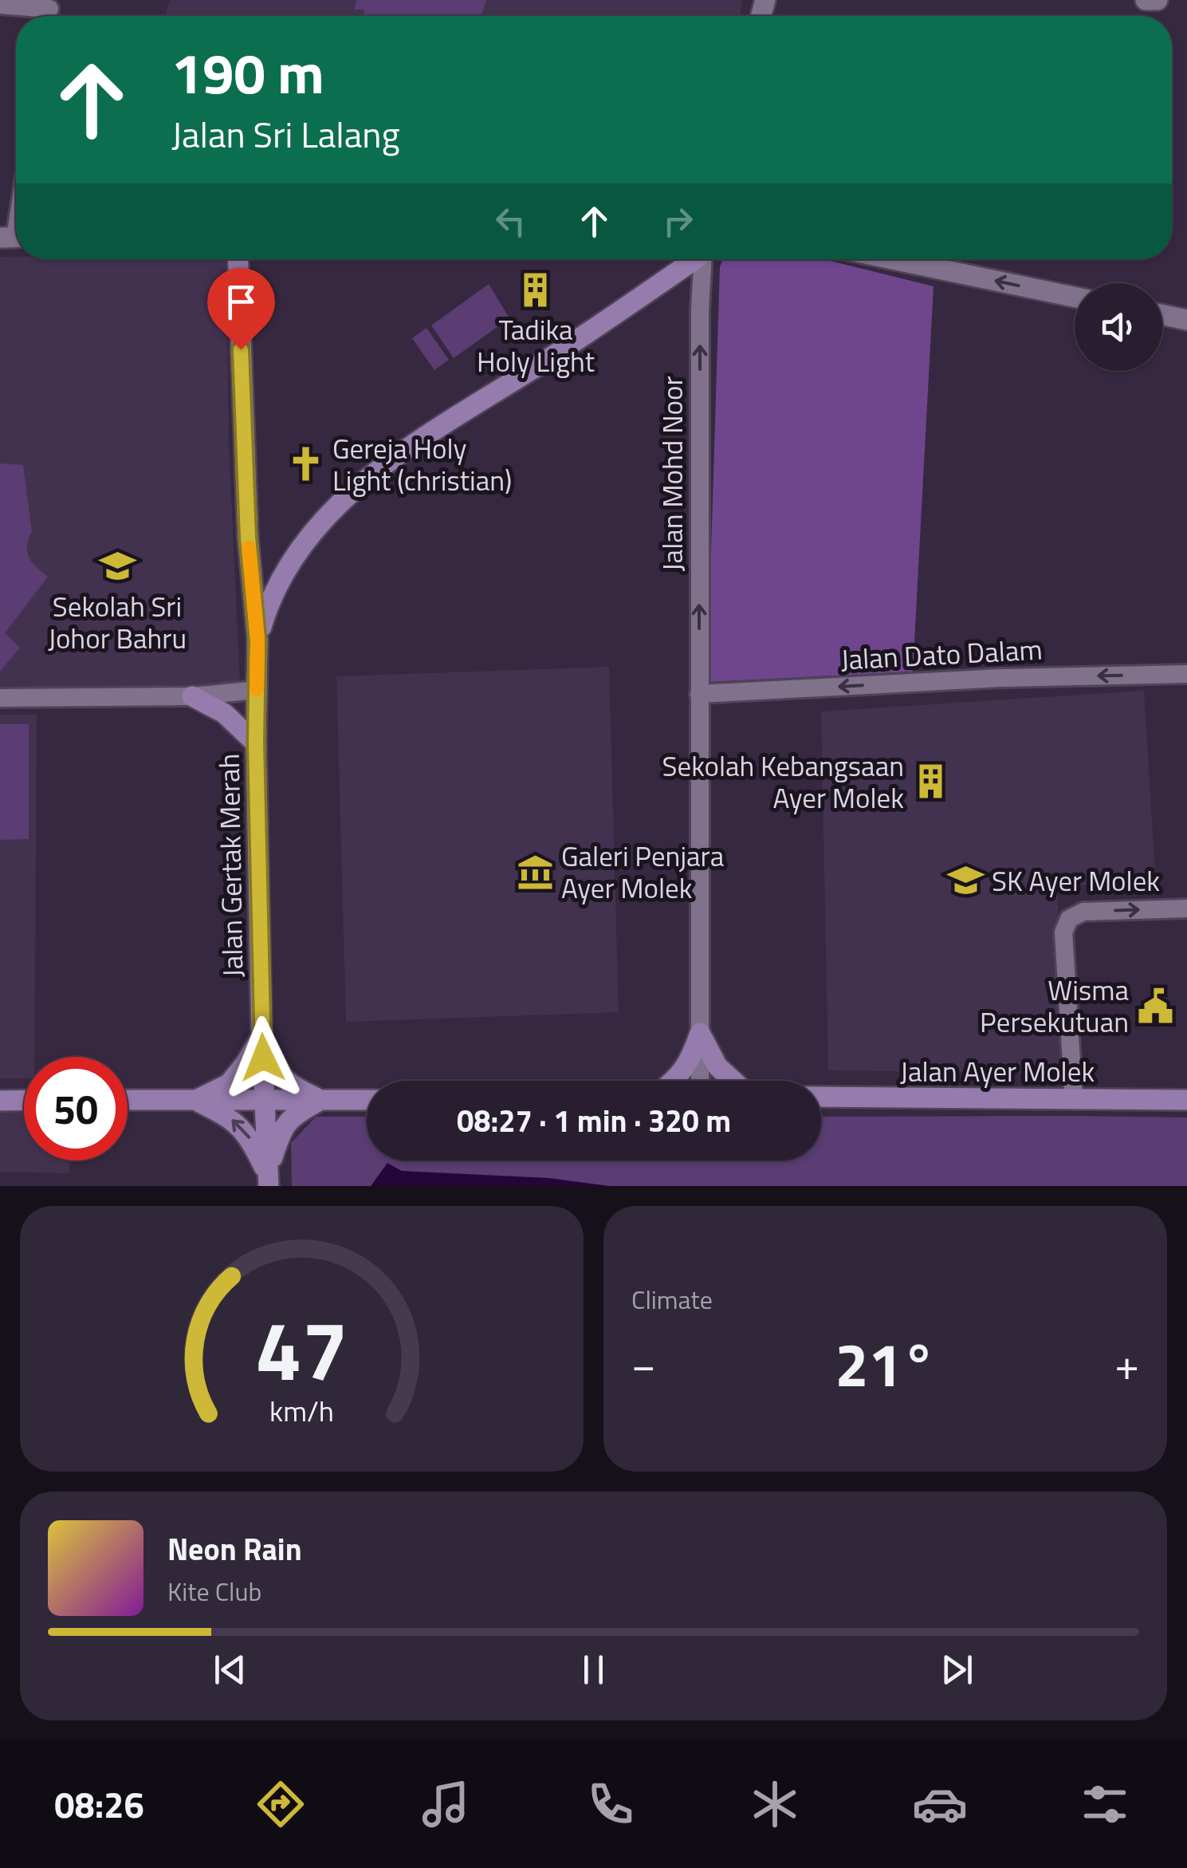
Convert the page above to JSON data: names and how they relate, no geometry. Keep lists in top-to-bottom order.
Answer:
{
  "streets": {
    "main road": ["Jalan Gertak Merah", "Jalan Ayer Molek"],
    "street": ["Jalan Mohd Noor", "Jalan Dato Dalam"]
  },
  "crossings": [
    ["Jalan Mohd Noor", "Jalan Dato Dalam"]
  ],
  "one_way": ["Jalan Mohd Noor", "Jalan Dato Dalam"],
  "places": {
    "building": ["Tadika Holy Light", "Sekolah Kebangsaan Ayer Molek"],
    "church": ["Gereja Holy Light (christian)"],
    "school or university": ["Sekolah Sri Johor Bahru", "SK Ayer Molek"],
    "museum": ["Galeri Penjara Ayer Molek"],
    "public building": ["Wisma Persekutuan"]
  },
  "page": {
    "turn": ["190 m", "Jalan Sri Lalang"],
    "limit": "50",
    "trip": "08:27 · 1 min · 320 m",
    "tile": "Climate",
    "heat": ["−", "21°", "+"],
    "song": ["Neon Rain", "Kite Club"],
    "tabs": "08:26",
    "gauge": ["47", "km/h"]
  }
}
